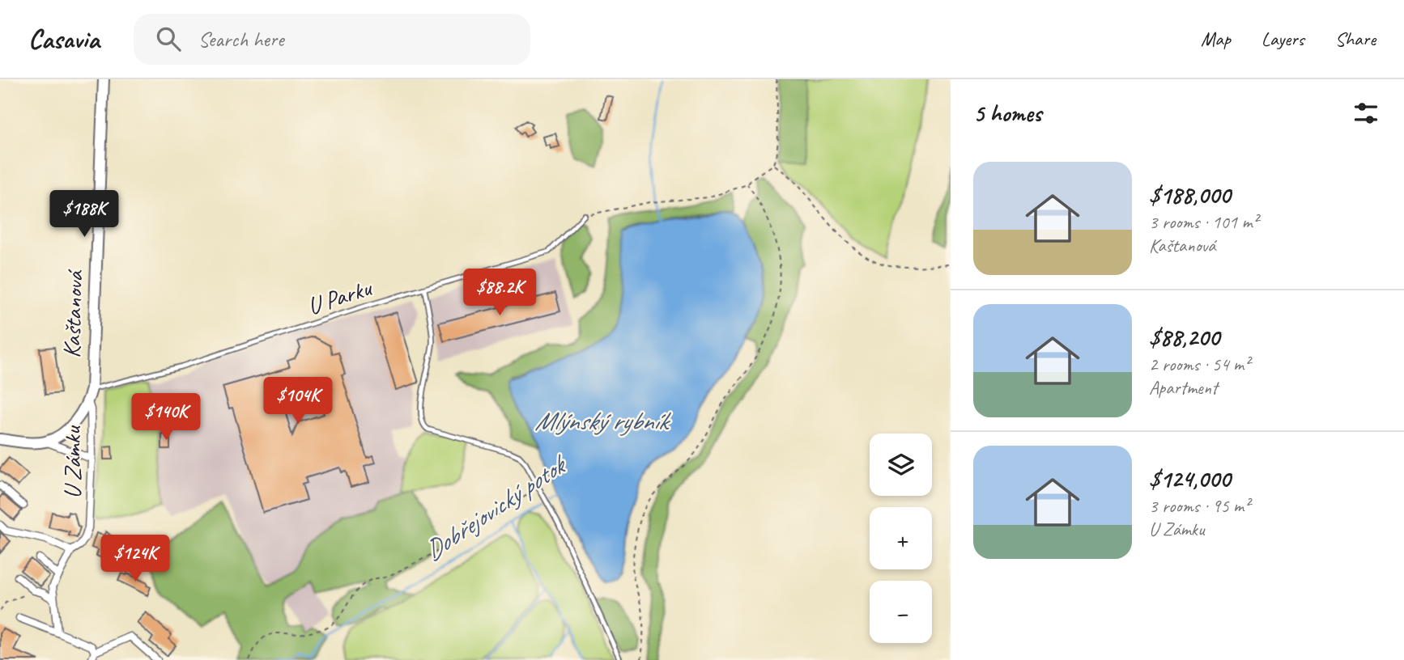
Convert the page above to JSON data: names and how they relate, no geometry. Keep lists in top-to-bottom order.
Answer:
{
  "streets": {
    "street": ["Kaštanová", "U Zámku"],
    "lane": ["U Parku"]
  },
  "crossings": [
    ["U Parku", "Kaštanová"],
    ["Kaštanová", "U Zámku"]
  ],
  "water": ["Mlýnský rybník", "Dobřejovický potok"],
  "page": {
    "header": "Casavia",
    "search": "Search here",
    "nav": ["Map", "Layers", "Share"],
    "heading": "5 homes",
    "list": [
      {
        "name": "$188,000",
        "note": "3 rooms · 101 m² · Kaštanová"
      },
      {
        "name": "$88,200",
        "note": "2 rooms · 54 m² · Apartment"
      },
      {
        "name": "$124,000",
        "note": "3 rooms · 95 m² · U Zámku"
      }
    ],
    "price": [
      "$188K",
      "$88.2K",
      "$104K",
      "$140K",
      "$124K"
    ],
    "map_buttons": ["+", "−"]
  }
}
